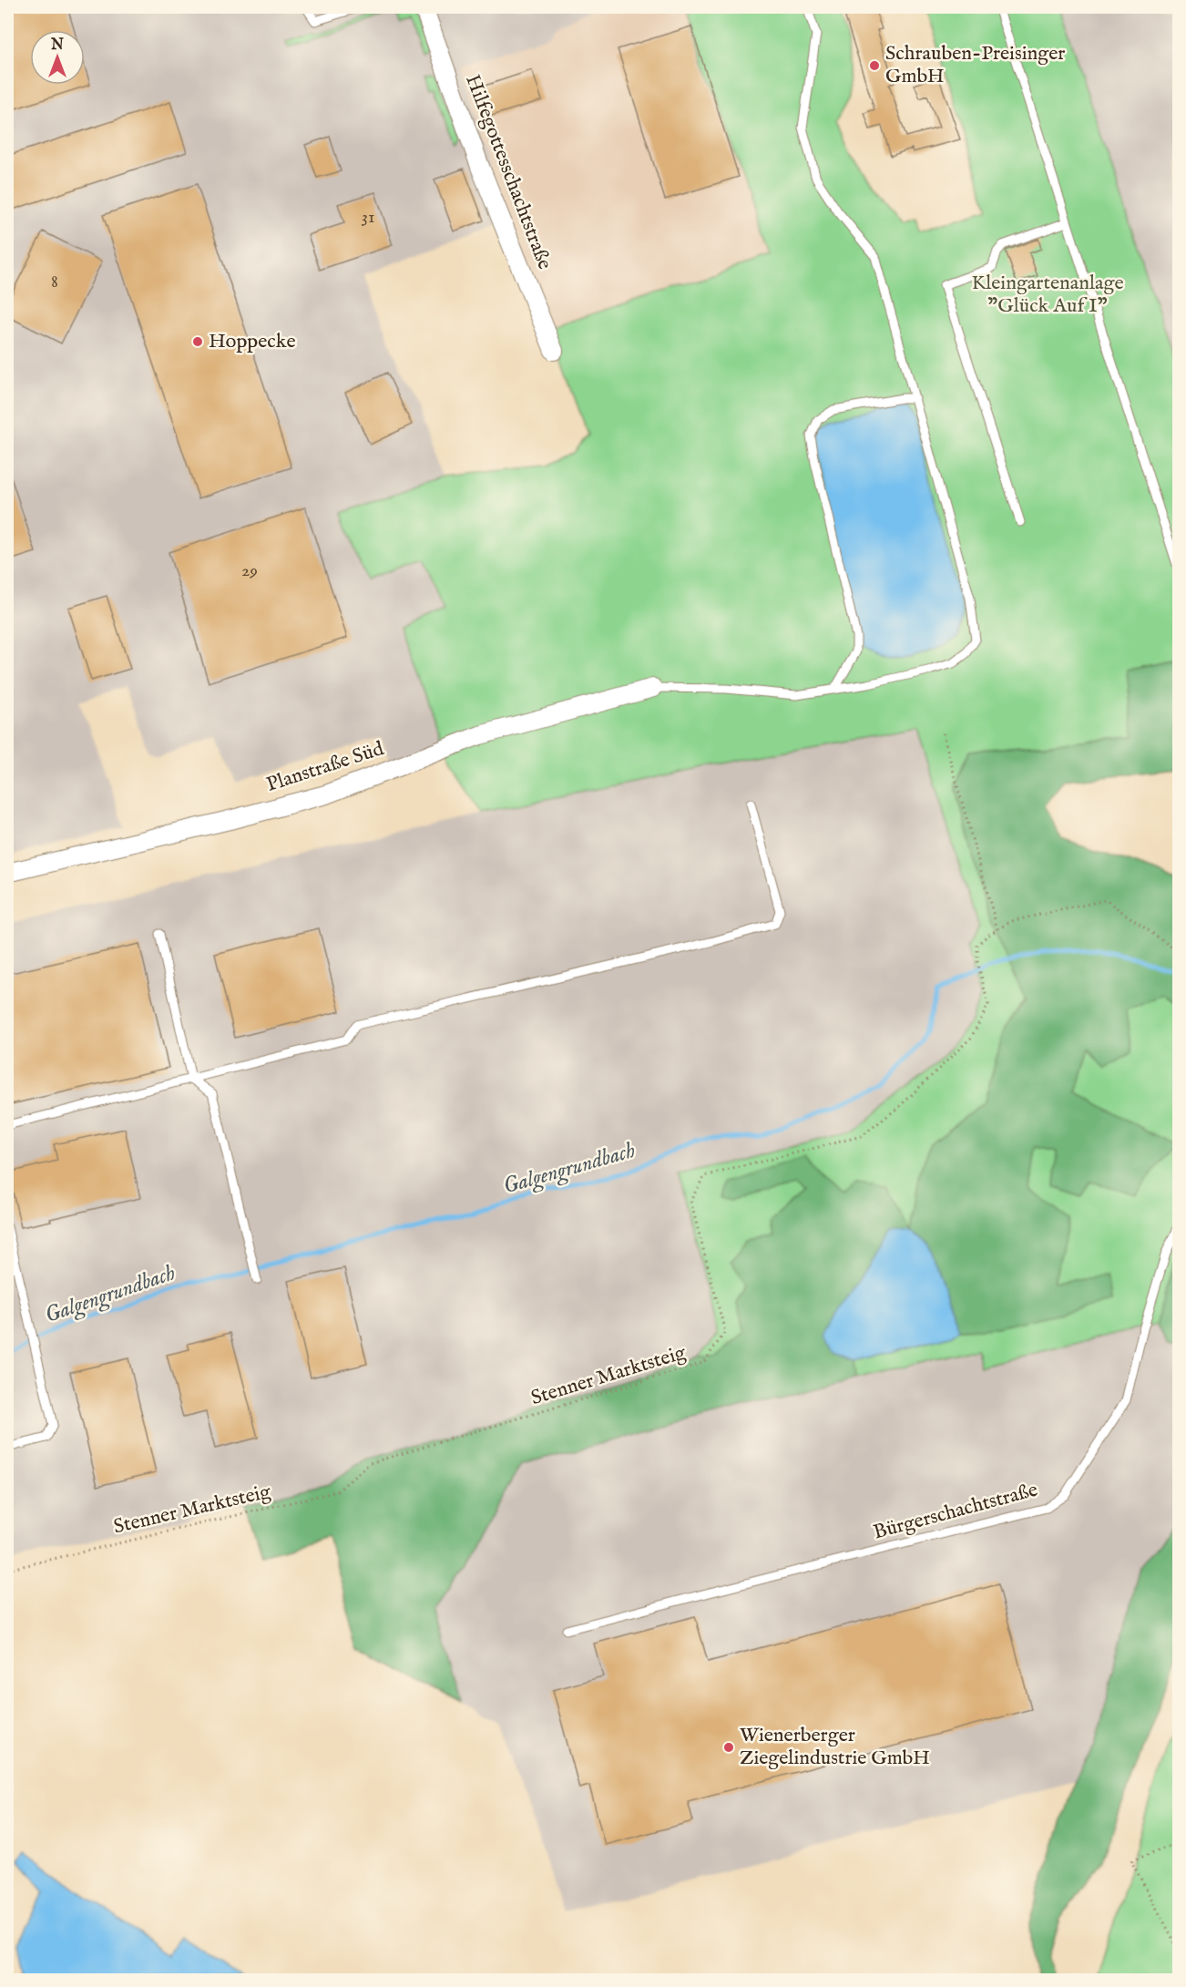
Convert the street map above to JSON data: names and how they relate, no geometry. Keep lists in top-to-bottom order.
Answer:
{
  "streets": {
    "street": ["Hilfegottesschachtstraße", "Planstraße Süd"],
    "lane": ["Bürgerschachtstraße"],
    "path": ["Stenner Marktsteig"]
  },
  "water": ["Galgengrundbach"],
  "parks": ["Kleingartenanlage \"Glück Auf I\""],
  "places": ["Schrauben-Preisinger GmbH", "Hoppecke", "Wienerberger Ziegelindustrie GmbH"],
  "house_numbers": ["31", "8", "29"],
  "north": "top"
}
